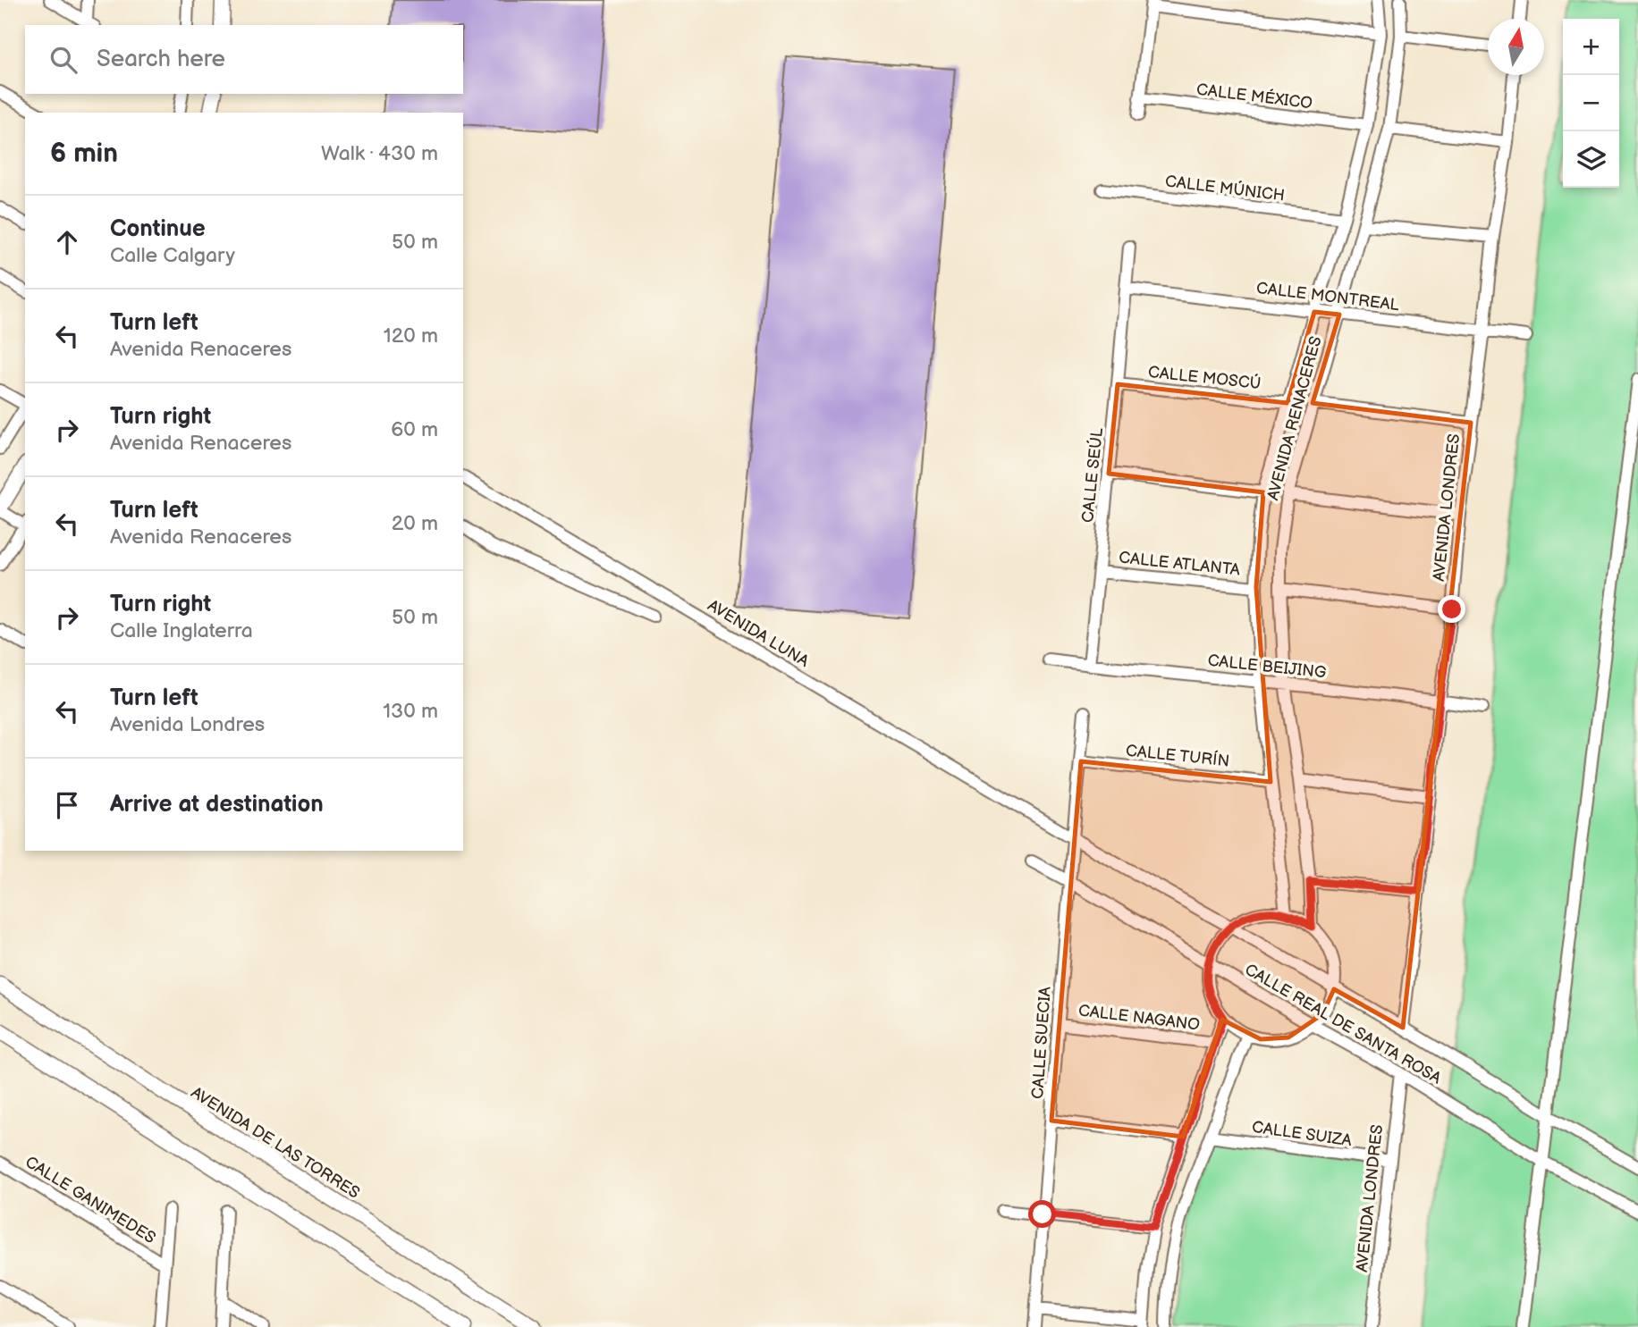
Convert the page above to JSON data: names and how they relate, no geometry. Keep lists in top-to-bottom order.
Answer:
{
  "streets": {
    "street": [
      "CALLE MÉXICO",
      "CALLE MÚNICH",
      "CALLE MONTREAL",
      "CALLE MOSCÚ",
      "AVENIDA RENACERES",
      "CALLE SEÚL",
      "AVENIDA LONDRES",
      "CALLE ATLANTA",
      "AVENIDA LUNA",
      "CALLE BEIJING",
      "CALLE TURÍN",
      "CALLE NAGANO",
      "CALLE REAL DE SANTA ROSA",
      "CALLE SUECIA",
      "CALLE SUIZA",
      "AVENIDA DE LAS TORRES",
      "CALLE GANIMEDES"
    ]
  },
  "crossings": [
    ["CALLE MÉXICO", "AVENIDA RENACERES"],
    ["CALLE MÚNICH", "AVENIDA RENACERES"],
    ["CALLE MONTREAL", "AVENIDA RENACERES"],
    ["CALLE MONTREAL", "CALLE SEÚL"],
    ["CALLE MONTREAL", "AVENIDA LONDRES"],
    ["CALLE MOSCÚ", "AVENIDA RENACERES"],
    ["CALLE MOSCÚ", "CALLE SEÚL"],
    ["AVENIDA RENACERES", "CALLE ATLANTA"],
    ["AVENIDA RENACERES", "CALLE BEIJING"],
    ["AVENIDA RENACERES", "CALLE TURÍN"],
    ["CALLE SEÚL", "CALLE ATLANTA"],
    ["CALLE SEÚL", "CALLE BEIJING"],
    ["AVENIDA LONDRES", "CALLE BEIJING"],
    ["AVENIDA LONDRES", "CALLE REAL DE SANTA ROSA"],
    ["AVENIDA LONDRES", "CALLE SUIZA"],
    ["AVENIDA LUNA", "CALLE REAL DE SANTA ROSA"],
    ["CALLE TURÍN", "CALLE SUECIA"],
    ["CALLE NAGANO", "CALLE SUECIA"],
    ["CALLE REAL DE SANTA ROSA", "CALLE SUECIA"]
  ],
  "north": "top",
  "page": {
    "map_buttons": ["+", "−"],
    "search": "Search here",
    "heading": ["6 min", "Walk · 430 m"],
    "list": [
      ["Continue", "Calle Calgary", "50 m"],
      ["Turn left", "Avenida Renaceres", "120 m"],
      ["Turn right", "Avenida Renaceres", "60 m"],
      ["Turn left", "Avenida Renaceres", "20 m"],
      ["Turn right", "Calle Inglaterra", "50 m"],
      ["Turn left", "Avenida Londres", "130 m"],
      "Arrive at destination"
    ]
  }
}
